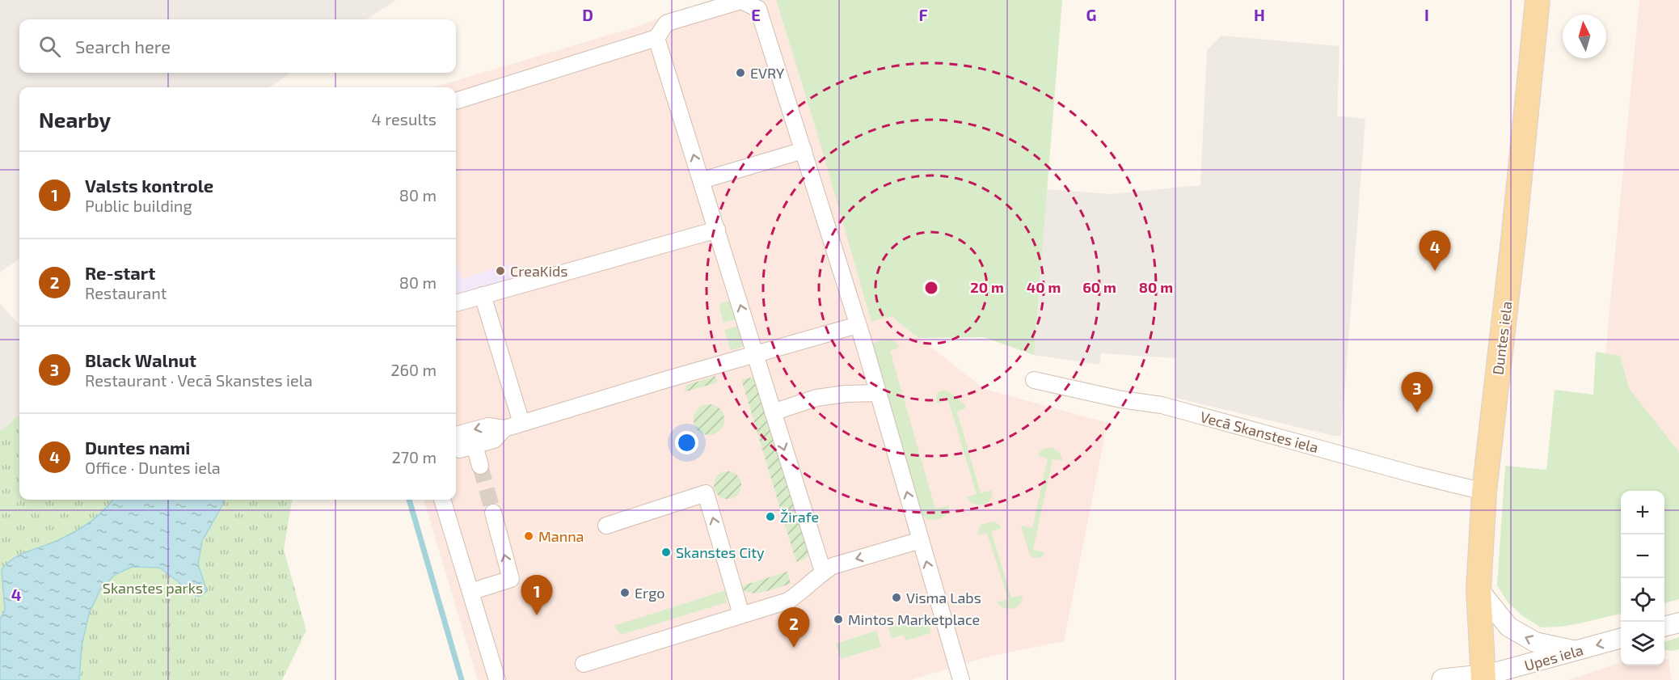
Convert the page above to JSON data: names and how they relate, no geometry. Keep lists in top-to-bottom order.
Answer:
{
  "streets": {
    "main road": ["Duntes iela"],
    "street": ["Vecā Skanstes iela", "Upes iela"]
  },
  "crossings": [
    ["Duntes iela", "Vecā Skanstes iela"],
    ["Duntes iela", "Upes iela"]
  ],
  "parks": ["Skanstes parks"],
  "places": [
    "EVRY",
    "CreaKids",
    "Žirafe",
    "Manna",
    "Skanstes City",
    "Ergo",
    "Visma Labs",
    "Mintos Marketplace"
  ],
  "north": "top",
  "page": {
    "search": "Search here",
    "heading": ["Nearby", "4 results"],
    "list": [
      {
        "mark": "1",
        "name": "Valsts kontrole",
        "note": "Public building",
        "value": "80 m"
      },
      {
        "mark": "2",
        "name": "Re-start",
        "note": "Restaurant",
        "value": "80 m"
      },
      {
        "mark": "3",
        "name": "Black Walnut",
        "note": "Restaurant · Vecā Skanstes iela",
        "value": "260 m"
      },
      {
        "mark": "4",
        "name": "Duntes nami",
        "note": "Office · Duntes iela",
        "value": "270 m"
      }
    ],
    "pins": [
      "4",
      "3",
      "1",
      "2"
    ],
    "map_buttons": ["+", "−"]
  },
  "grid": {
    "columns": [
      "D",
      "E",
      "F",
      "G",
      "H",
      "I"
    ],
    "rows": ["4"]
  },
  "rings": [
    "20 m",
    "40 m",
    "60 m",
    "80 m"
  ]
}
